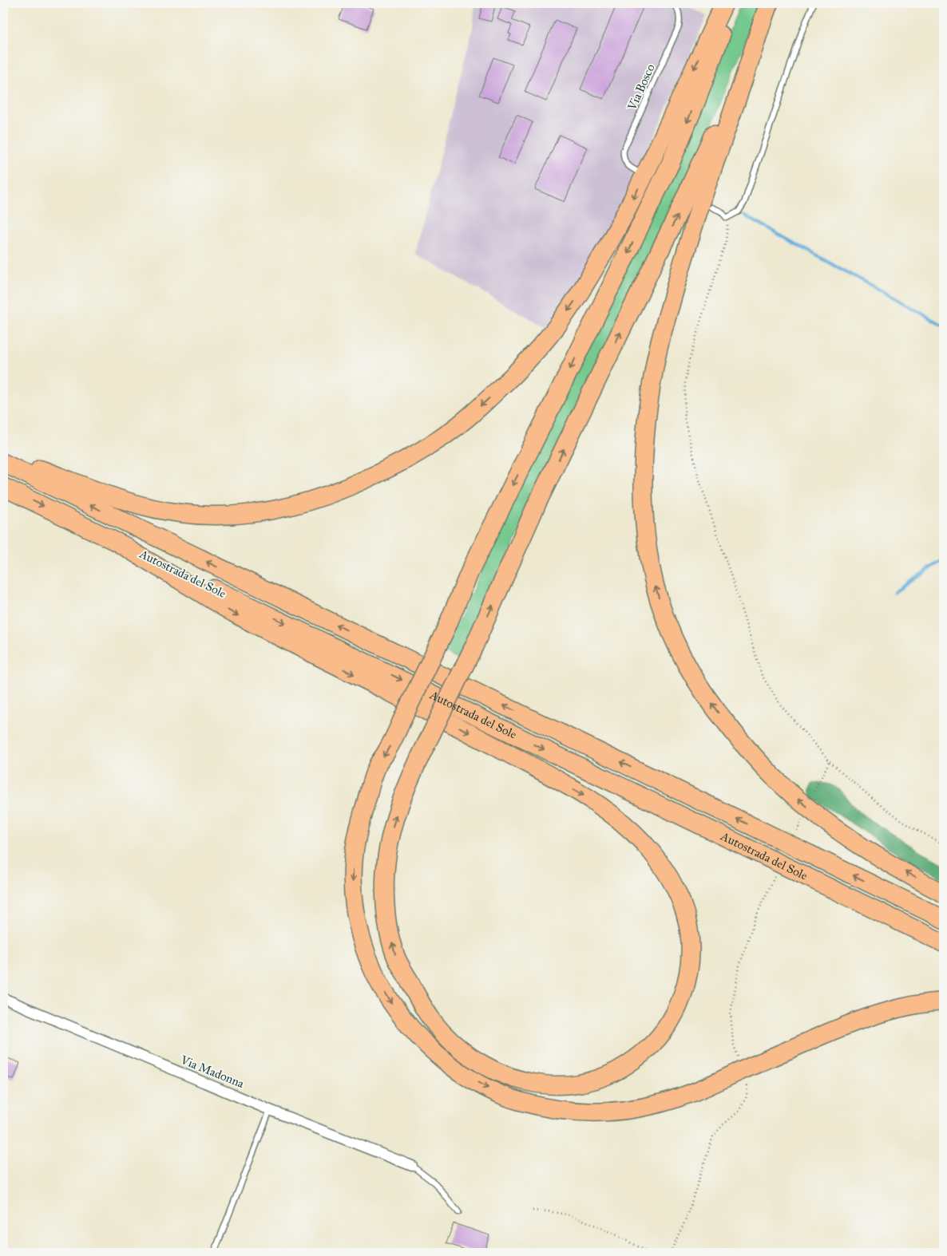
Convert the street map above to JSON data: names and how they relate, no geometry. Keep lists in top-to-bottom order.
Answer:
{
  "streets": {
    "highway": ["Autostrada del Sole"],
    "street": ["Via Madonna"],
    "lane": ["Via Bosco"]
  }
}
